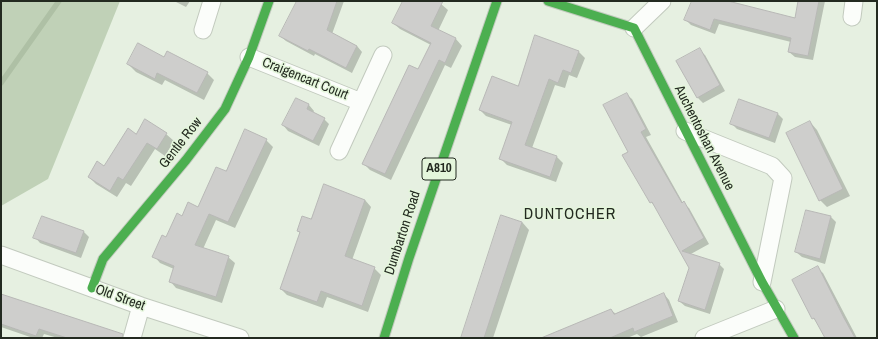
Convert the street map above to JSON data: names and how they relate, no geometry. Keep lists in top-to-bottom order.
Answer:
{
  "streets": {
    "street": [
      "Craigencart Court",
      "Auchentoshan Avenue",
      "Gentle Row",
      "A810",
      "Dumbarton Road",
      "Old Street"
    ]
  },
  "crossings": [
    ["Craigencart Court", "Gentle Row"],
    ["Gentle Row", "Old Street"]
  ],
  "districts": ["DUNTOCHER"]
}
